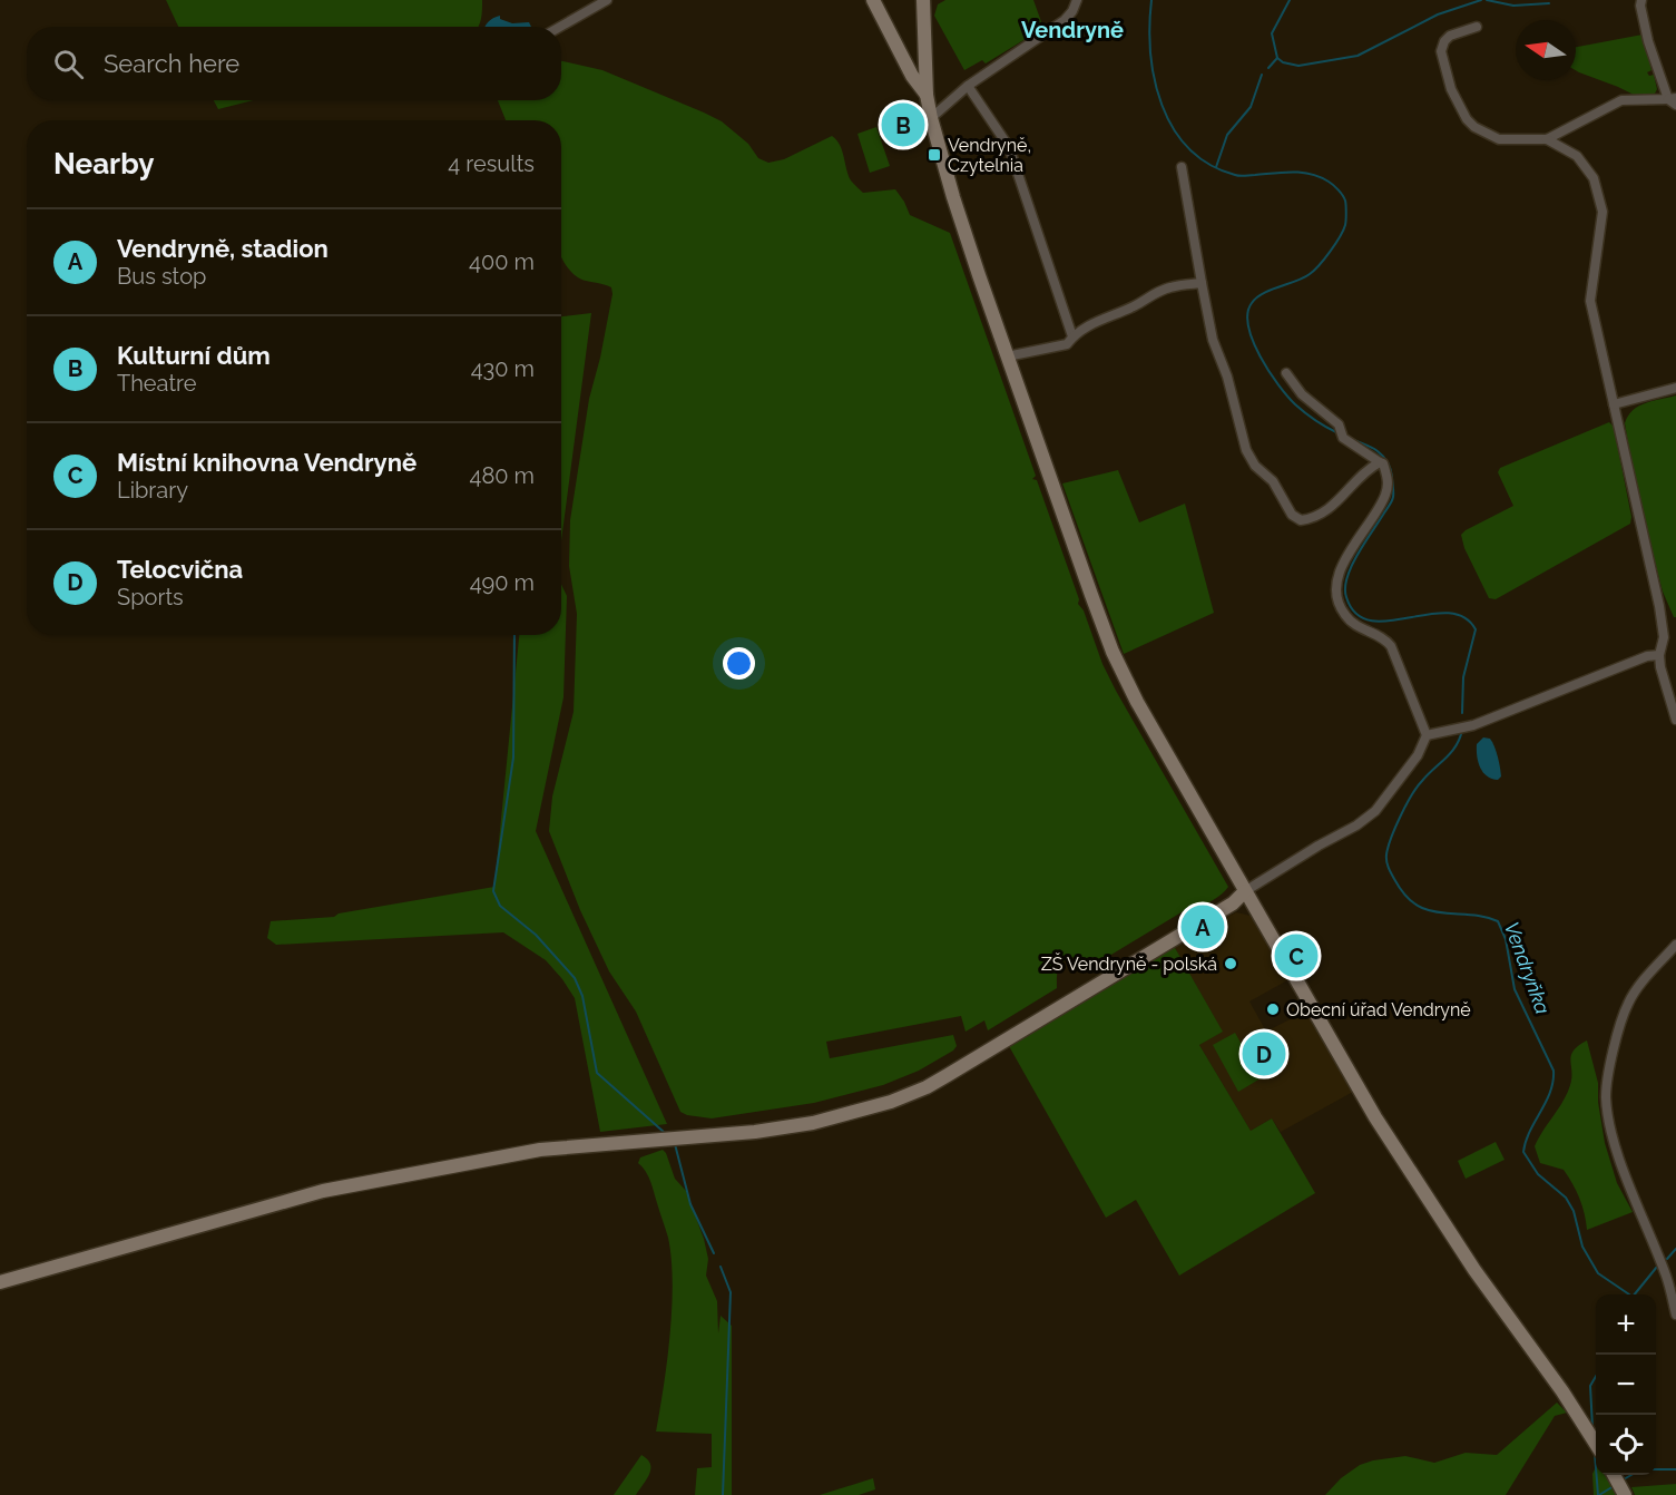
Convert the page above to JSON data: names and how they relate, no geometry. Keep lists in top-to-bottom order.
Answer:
{
  "districts": ["Vendryně"],
  "water": ["Vendryňka"],
  "places": {
    "transit": ["Vendryně, Czytelnia"],
    "other": ["ZŠ Vendryně - polská", "Obecní úřad Vendryně"]
  },
  "north": "left",
  "page": {
    "search": "Search here",
    "pins": [
      "B",
      "A",
      "C",
      "D"
    ],
    "heading": ["Nearby", "4 results"],
    "list": [
      {
        "mark": "A",
        "name": "Vendryně, stadion",
        "note": "Bus stop",
        "value": "400 m"
      },
      {
        "mark": "B",
        "name": "Kulturní dům",
        "note": "Theatre",
        "value": "430 m"
      },
      {
        "mark": "C",
        "name": "Místní knihovna Vendryně",
        "note": "Library",
        "value": "480 m"
      },
      {
        "mark": "D",
        "name": "Telocvična",
        "note": "Sports",
        "value": "490 m"
      }
    ],
    "map_buttons": ["+", "−"]
  }
}
